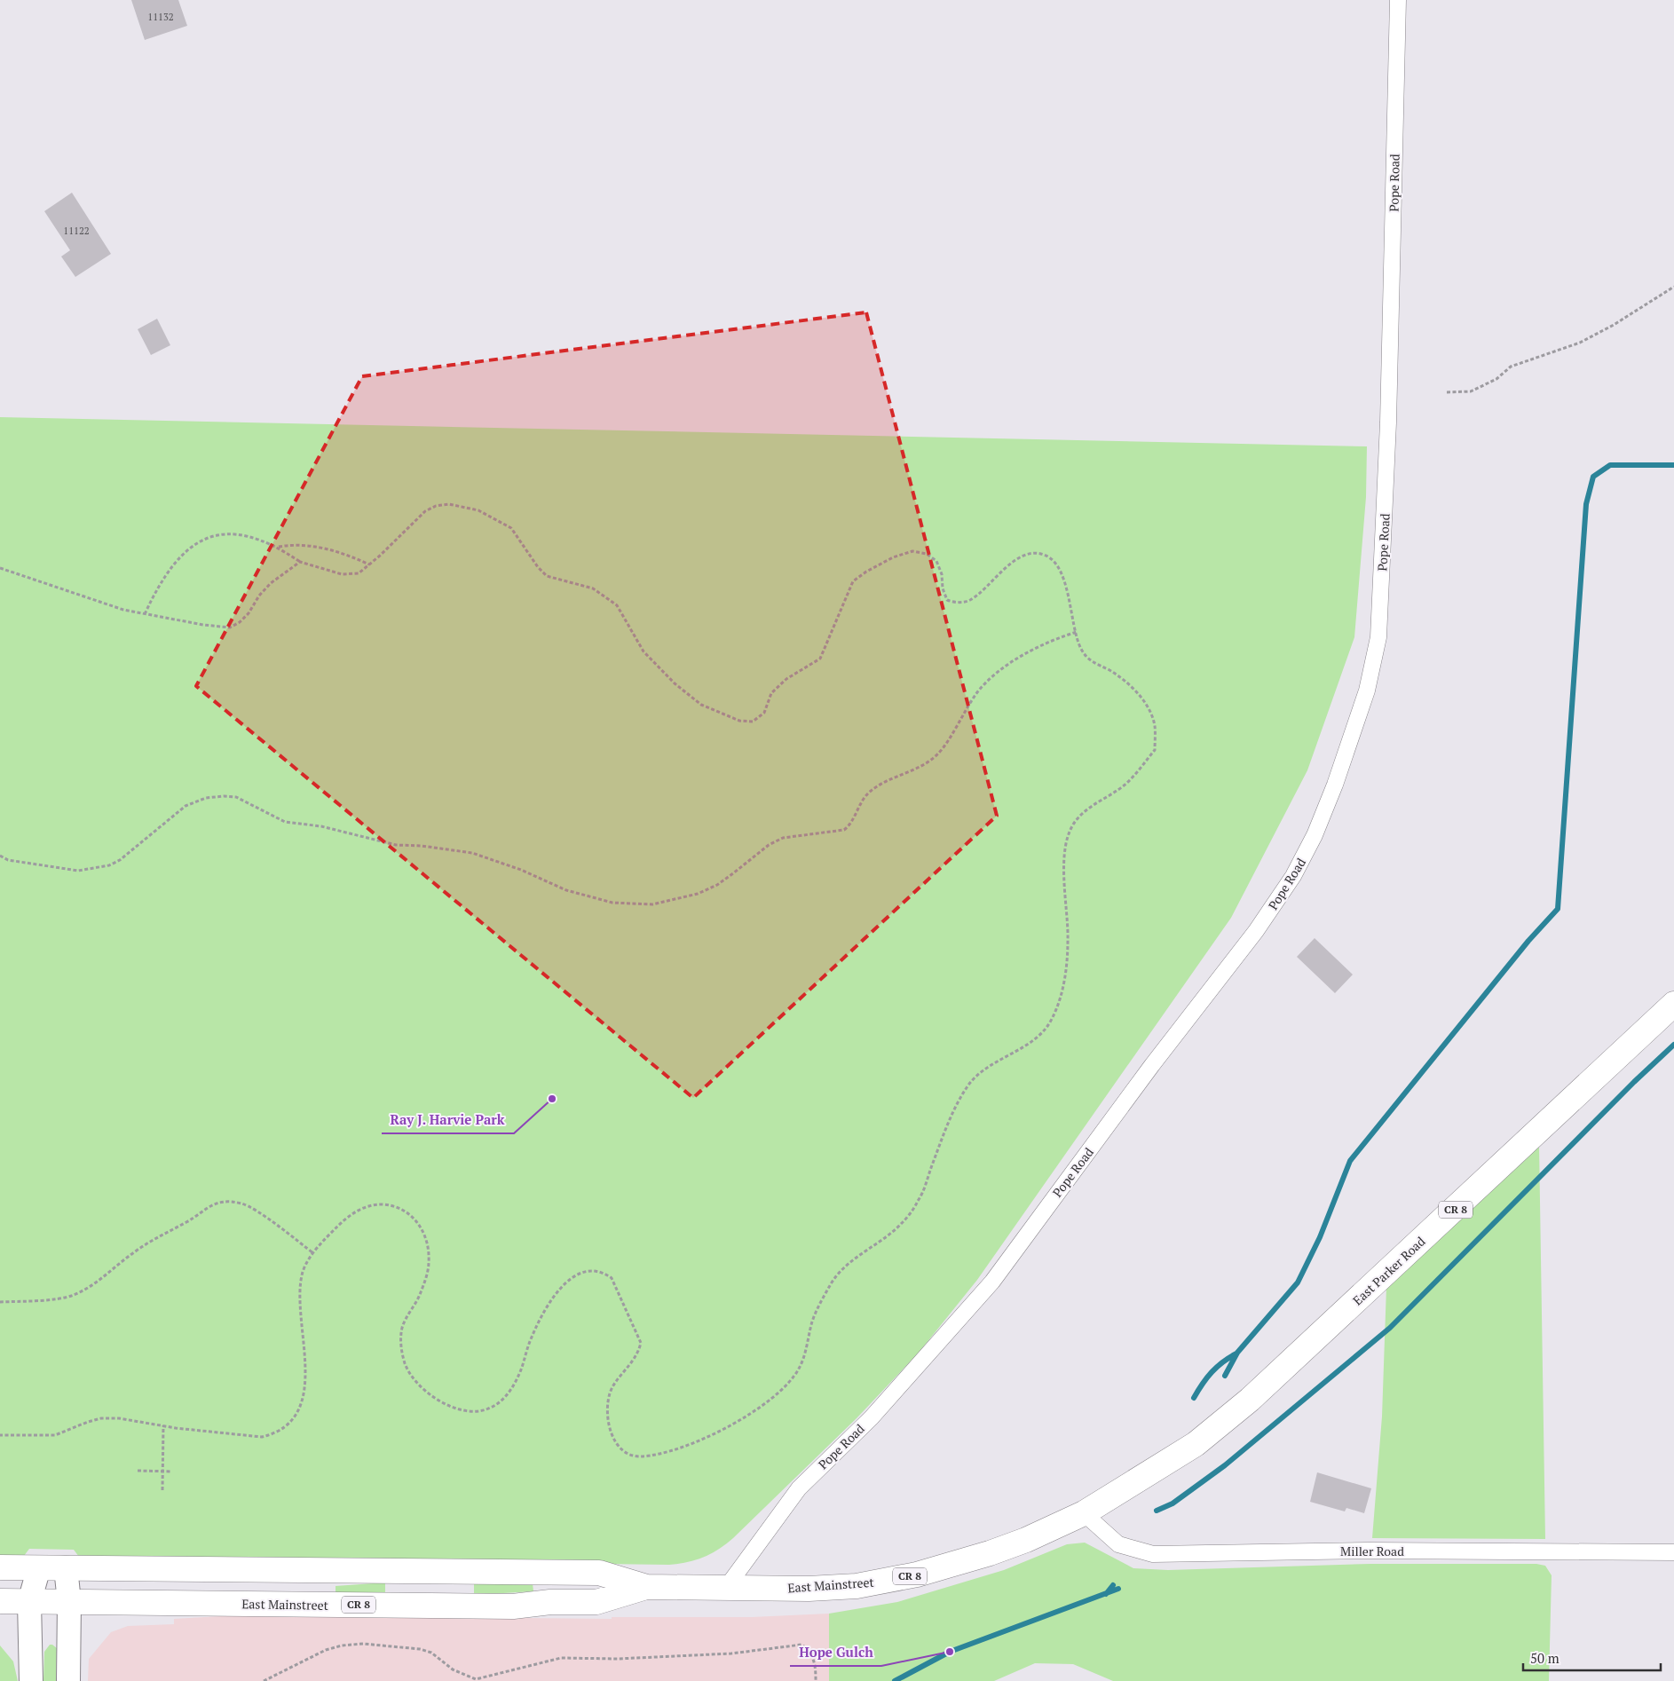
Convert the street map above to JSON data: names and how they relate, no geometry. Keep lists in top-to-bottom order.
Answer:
{
  "streets": {
    "main road": ["CR 8", "East Parker Road", "East Mainstreet"],
    "street": ["Pope Road", "Miller Road"]
  },
  "crossings": [
    ["Pope Road", "East Mainstreet"],
    ["East Parker Road", "Miller Road"],
    ["East Parker Road", "East Mainstreet"],
    ["Miller Road", "East Mainstreet"]
  ],
  "places": ["Ray J. Harvie Park", "Hope Gulch"],
  "house_numbers": ["11132", "11122"],
  "scale_bar": "50 m"
}
